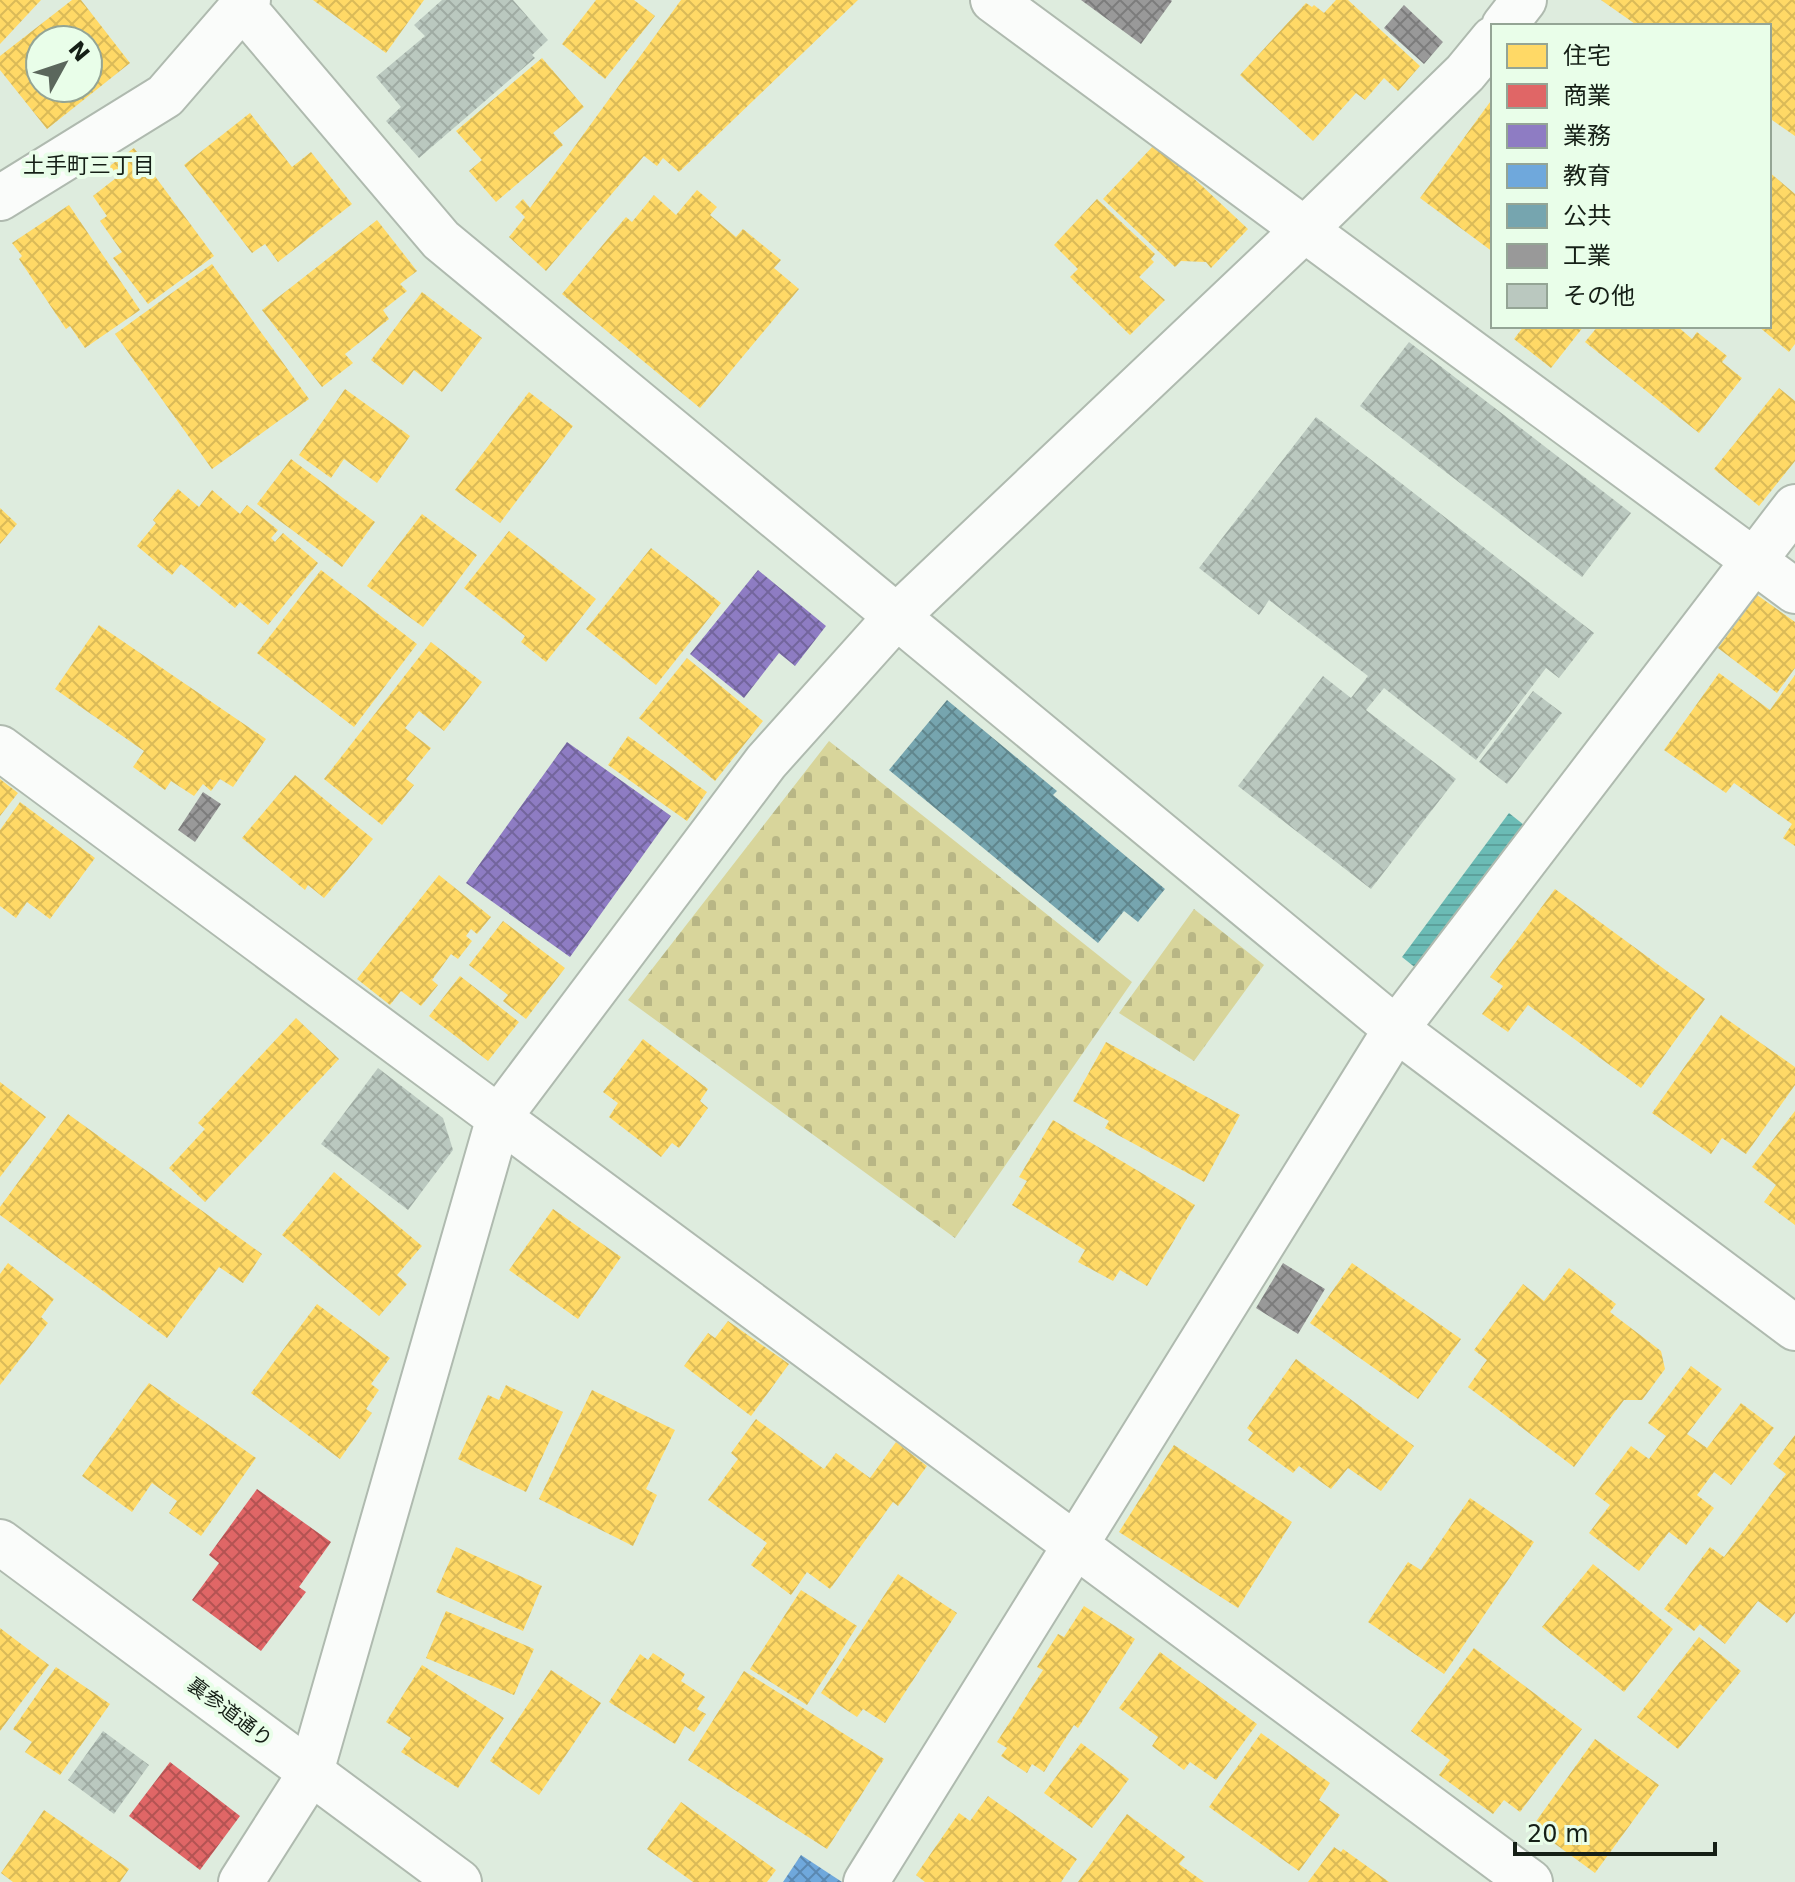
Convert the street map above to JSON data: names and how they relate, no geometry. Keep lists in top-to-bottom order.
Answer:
{
  "streets": {
    "street": ["裏参道通り"]
  },
  "districts": ["土手町三丁目"],
  "legend": [
    "住宅",
    "商業",
    "業務",
    "教育",
    "公共",
    "工業",
    "その他"
  ],
  "scale_bar": "20 m",
  "north": "top right"
}
